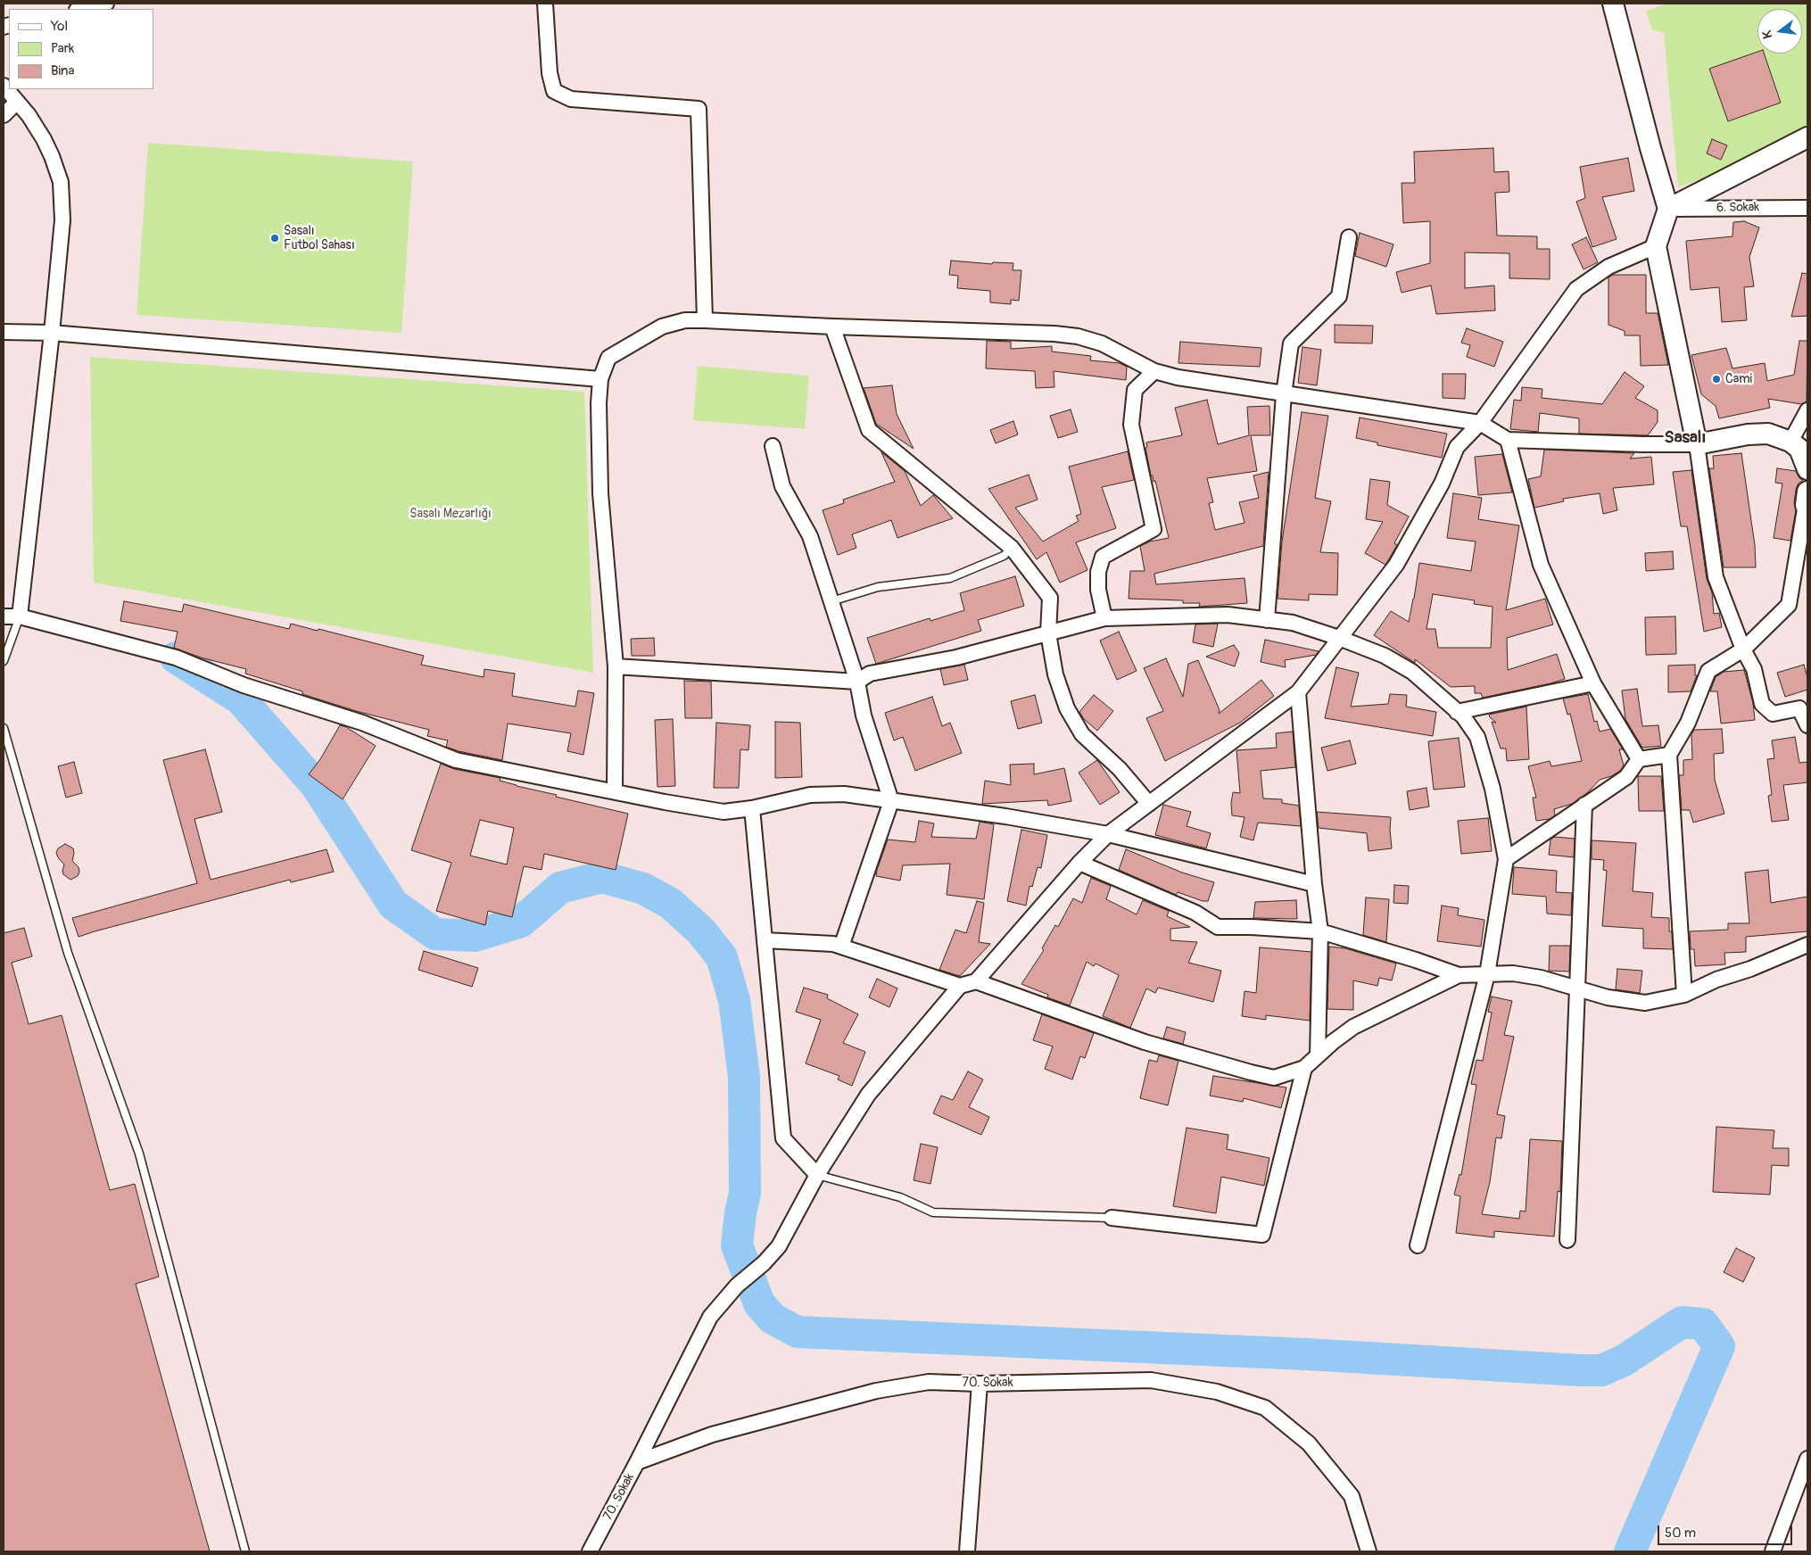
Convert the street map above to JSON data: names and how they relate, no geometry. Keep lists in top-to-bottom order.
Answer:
{
  "streets": {
    "street": ["6. Sokak", "70. Sokak"]
  },
  "districts": ["Sasalı"],
  "parks": ["Sasalı Mezarlığı"],
  "places": ["Sasalı Futbol Sahası", "Cami"],
  "legend": ["Yol", "Park", "Bina"],
  "scale_bar": "50 m",
  "north": "left"
}
